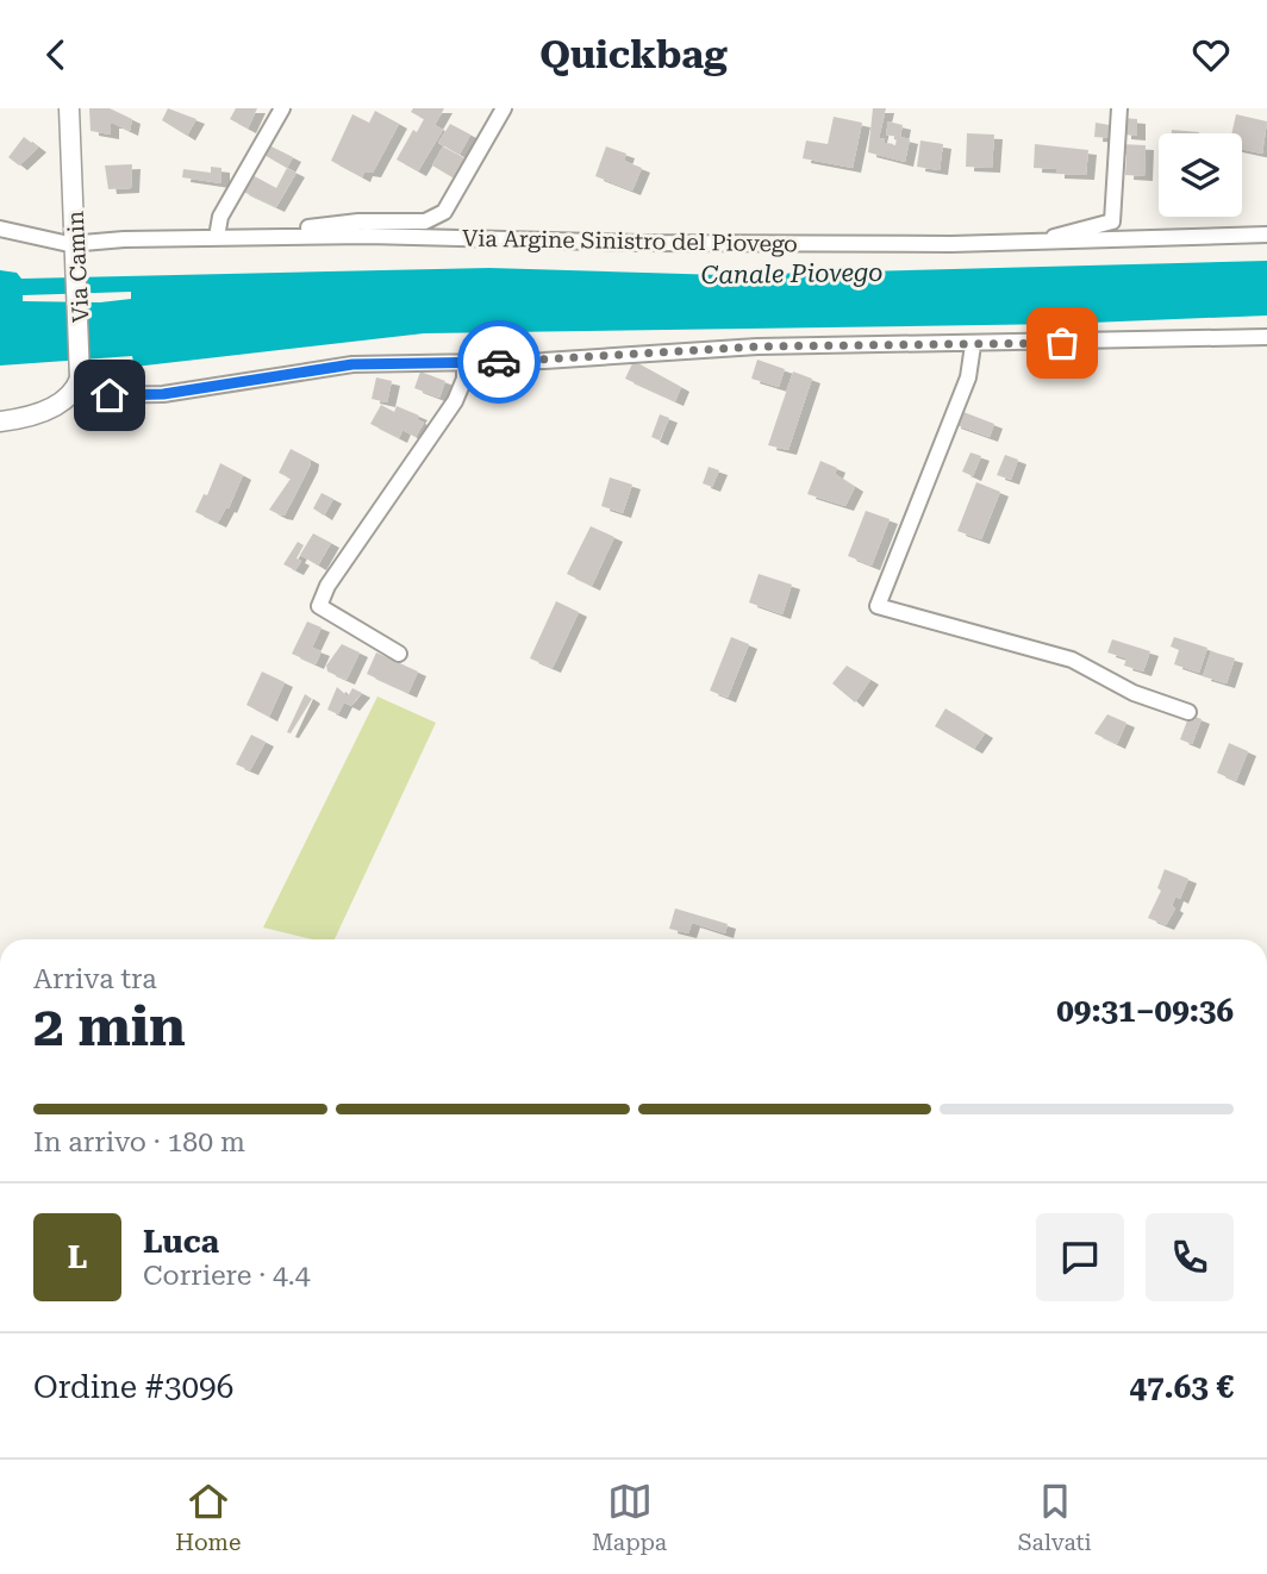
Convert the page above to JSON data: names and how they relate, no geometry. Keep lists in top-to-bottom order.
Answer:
{
  "streets": {
    "street": ["Via Argine Sinistro del Piovego", "Via Camin"]
  },
  "crossings": [
    ["Via Argine Sinistro del Piovego", "Via Camin"]
  ],
  "water": ["Canale Piovego"],
  "page": {
    "header": "Quickbag",
    "heading": ["2 min", "Arriva tra", "09:31–09:36"],
    "panel": [
      "Luca",
      "Corriere · 4.4",
      "Ordine #3096",
      "47.63 €"
    ],
    "bar": "In arrivo · 180 m",
    "round": "L",
    "tabs": ["Home", "Mappa", "Salvati"]
  }
}
